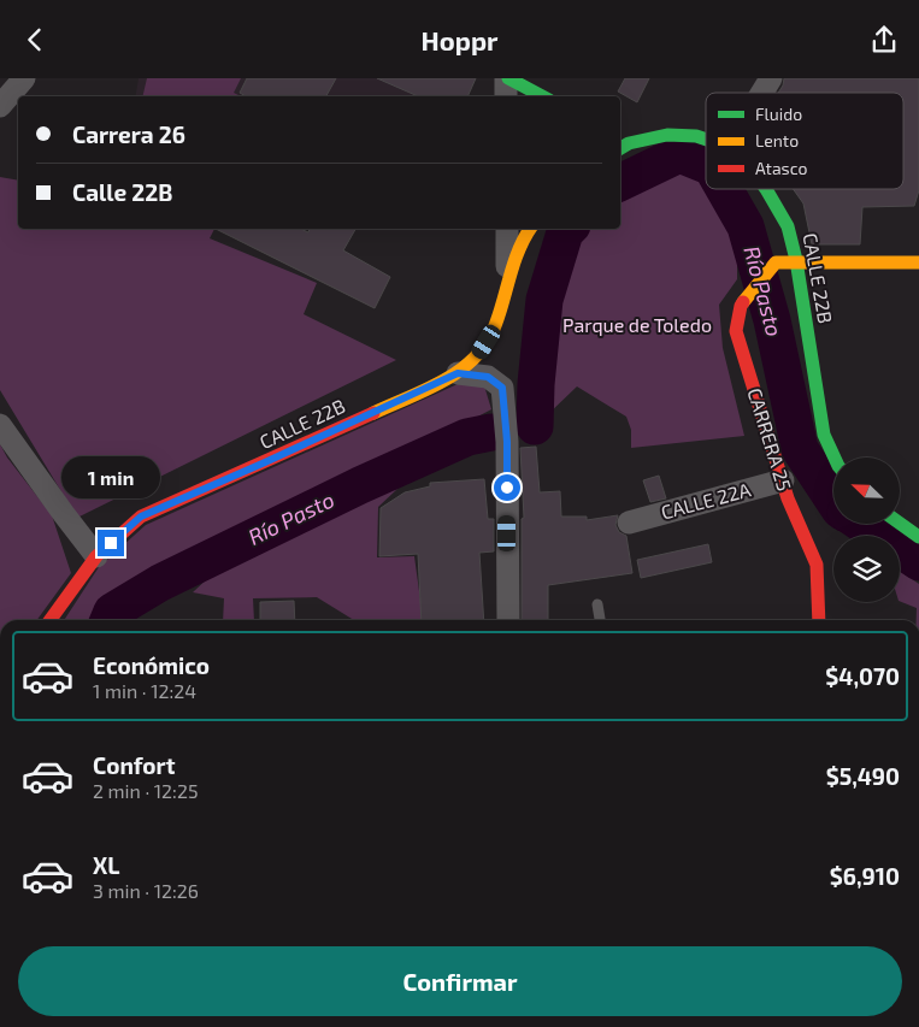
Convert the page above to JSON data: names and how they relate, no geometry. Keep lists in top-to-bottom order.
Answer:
{
  "streets": {
    "main road": ["CALLE 22B", "CARRERA 25"],
    "street": ["CALLE 22A"]
  },
  "crossings": [
    ["CALLE 22B", "CARRERA 25"],
    ["CARRERA 25", "CALLE 22A"]
  ],
  "water": ["Río Pasto"],
  "parks": ["Parque de Toledo"],
  "legend": ["Fluido", "Lento", "Atasco"],
  "north": "top left",
  "page": {
    "header": "Hoppr",
    "banner": ["Carrera 26", "Calle 22B"],
    "bubble": "1 min",
    "list": [
      {
        "name": "Económico",
        "note": "1 min · 12:24",
        "value": "$4,070"
      },
      {
        "name": "Confort",
        "note": "2 min · 12:25",
        "value": "$5,490"
      },
      {
        "name": "XL",
        "note": "3 min · 12:26",
        "value": "$6,910"
      }
    ],
    "buttons": "Confirmar"
  }
}
